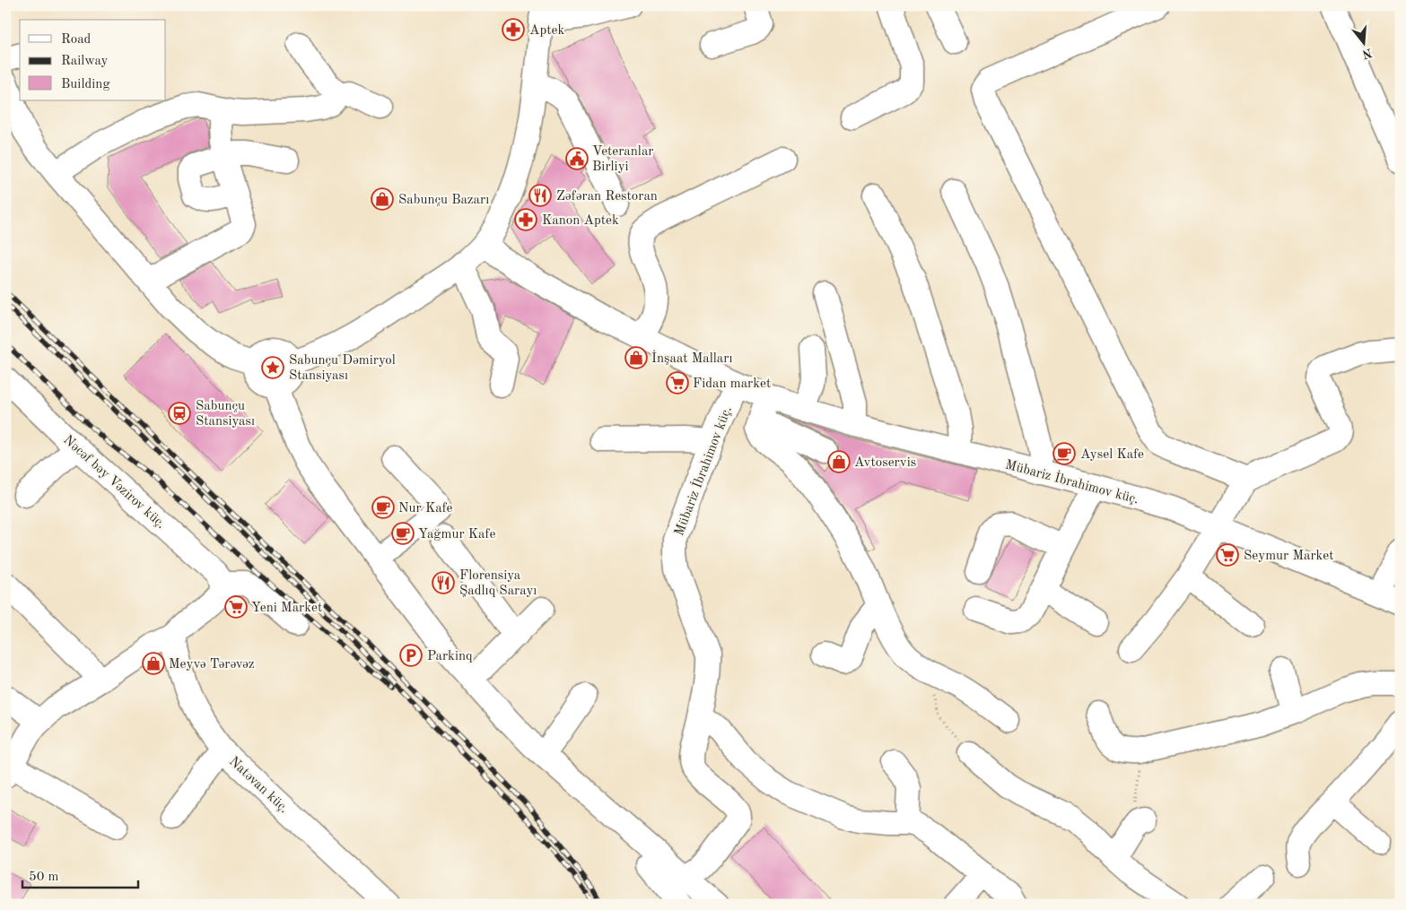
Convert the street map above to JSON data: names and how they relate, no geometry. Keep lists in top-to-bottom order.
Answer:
{
  "streets": {
    "street": ["Mübariz İbrahimov küç.", "Nəcəf bəy Vəzirov küç.", "Natəvan küç."]
  },
  "places": {
    "pharmacy": ["Aptek", "Kanon Aptek"],
    "public building": ["Veteranlar Birliyi"],
    "restaurant": ["Zəfəran Restoran", "Florensiya Şadlıq Sarayı"],
    "shop": [
      "Sabunçu Bazarı",
      "İnşaat Malları",
      "Avtoservis",
      "Meyvə Tərəvəz"
    ],
    "place": ["Sabunçu Dəmiryol Stansiyası"],
    "supermarket": ["Fidan market", "Seymur Market", "Yeni Market"],
    "station": ["Sabunçu Stansiyası"],
    "cafe": ["Aysel Kafe", "Nur Kafe", "Yağmur Kafe"],
    "parking": ["Parkinq"]
  },
  "legend": ["Road", "Railway", "Building"],
  "scale_bar": "50 m",
  "north": "bottom"
}
